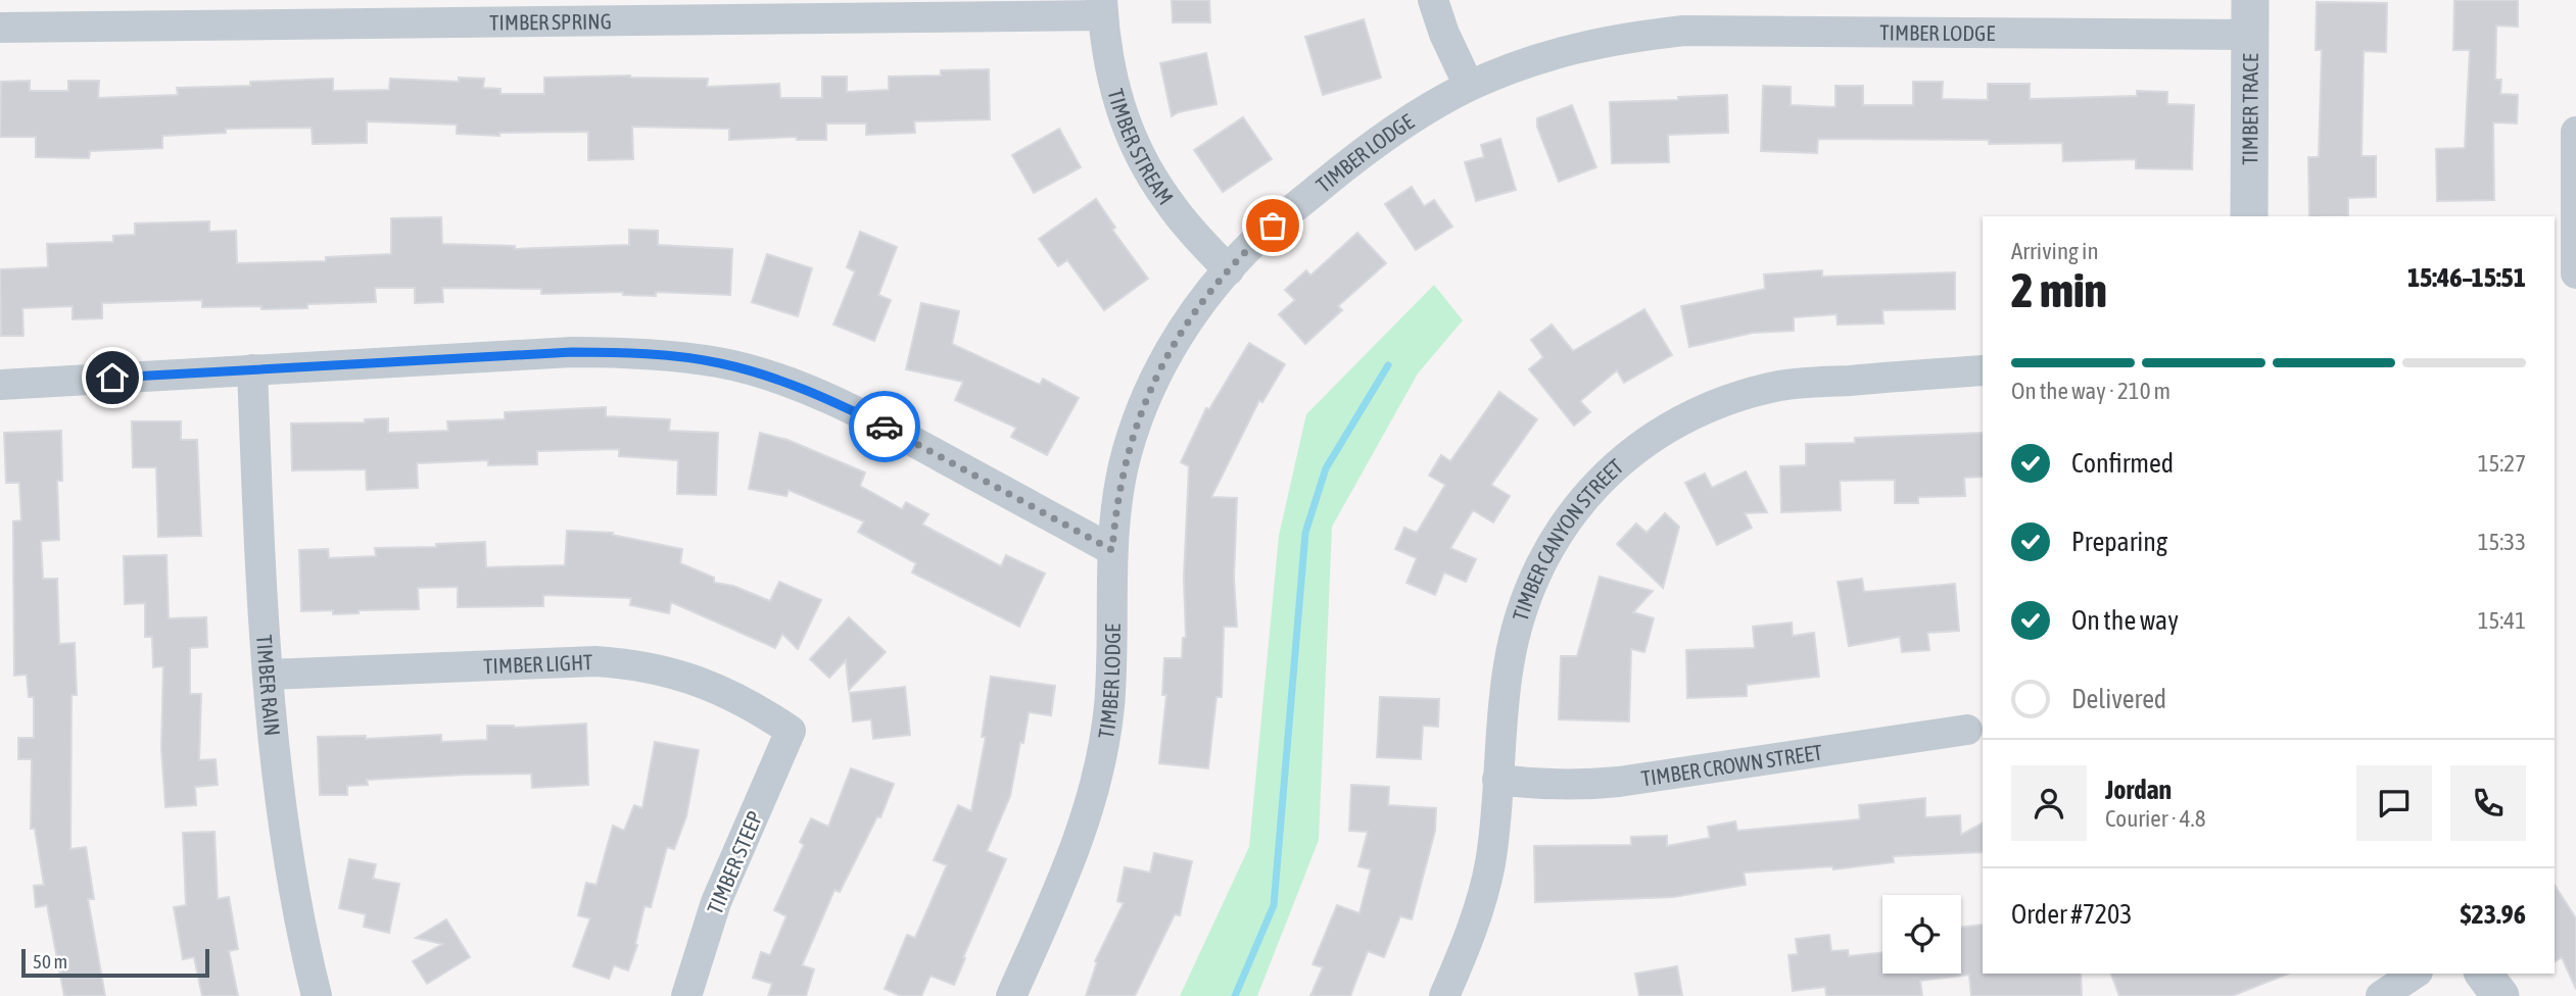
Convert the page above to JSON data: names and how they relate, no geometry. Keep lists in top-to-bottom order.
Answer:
{
  "streets": {
    "street": [
      "TIMBER SPRING",
      "TIMBER LODGE",
      "TIMBER TRACE",
      "TIMBER STREAM",
      "TIMBER CANYON STREET",
      "TIMBER LIGHT",
      "TIMBER RAIN",
      "TIMBER CROWN STREET",
      "TIMBER STEEP"
    ]
  },
  "crossings": [
    ["TIMBER SPRING", "TIMBER STREAM"],
    ["TIMBER LODGE", "TIMBER TRACE"],
    ["TIMBER LODGE", "TIMBER STREAM"],
    ["TIMBER CANYON STREET", "TIMBER CROWN STREET"],
    ["TIMBER LIGHT", "TIMBER RAIN"],
    ["TIMBER LIGHT", "TIMBER STEEP"]
  ],
  "scale_bar": "50 m",
  "page": {
    "heading": ["2 min", "Arriving in", "15:46–15:51"],
    "panel": [
      "Jordan",
      "Courier · 4.8",
      "Order #7203",
      "$23.96"
    ],
    "bar": "On the way · 210 m",
    "list": [
      ["Confirmed", "15:27"],
      ["Preparing", "15:33"],
      ["On the way", "15:41"],
      "Delivered"
    ],
    "scale": "50 m"
  }
}
